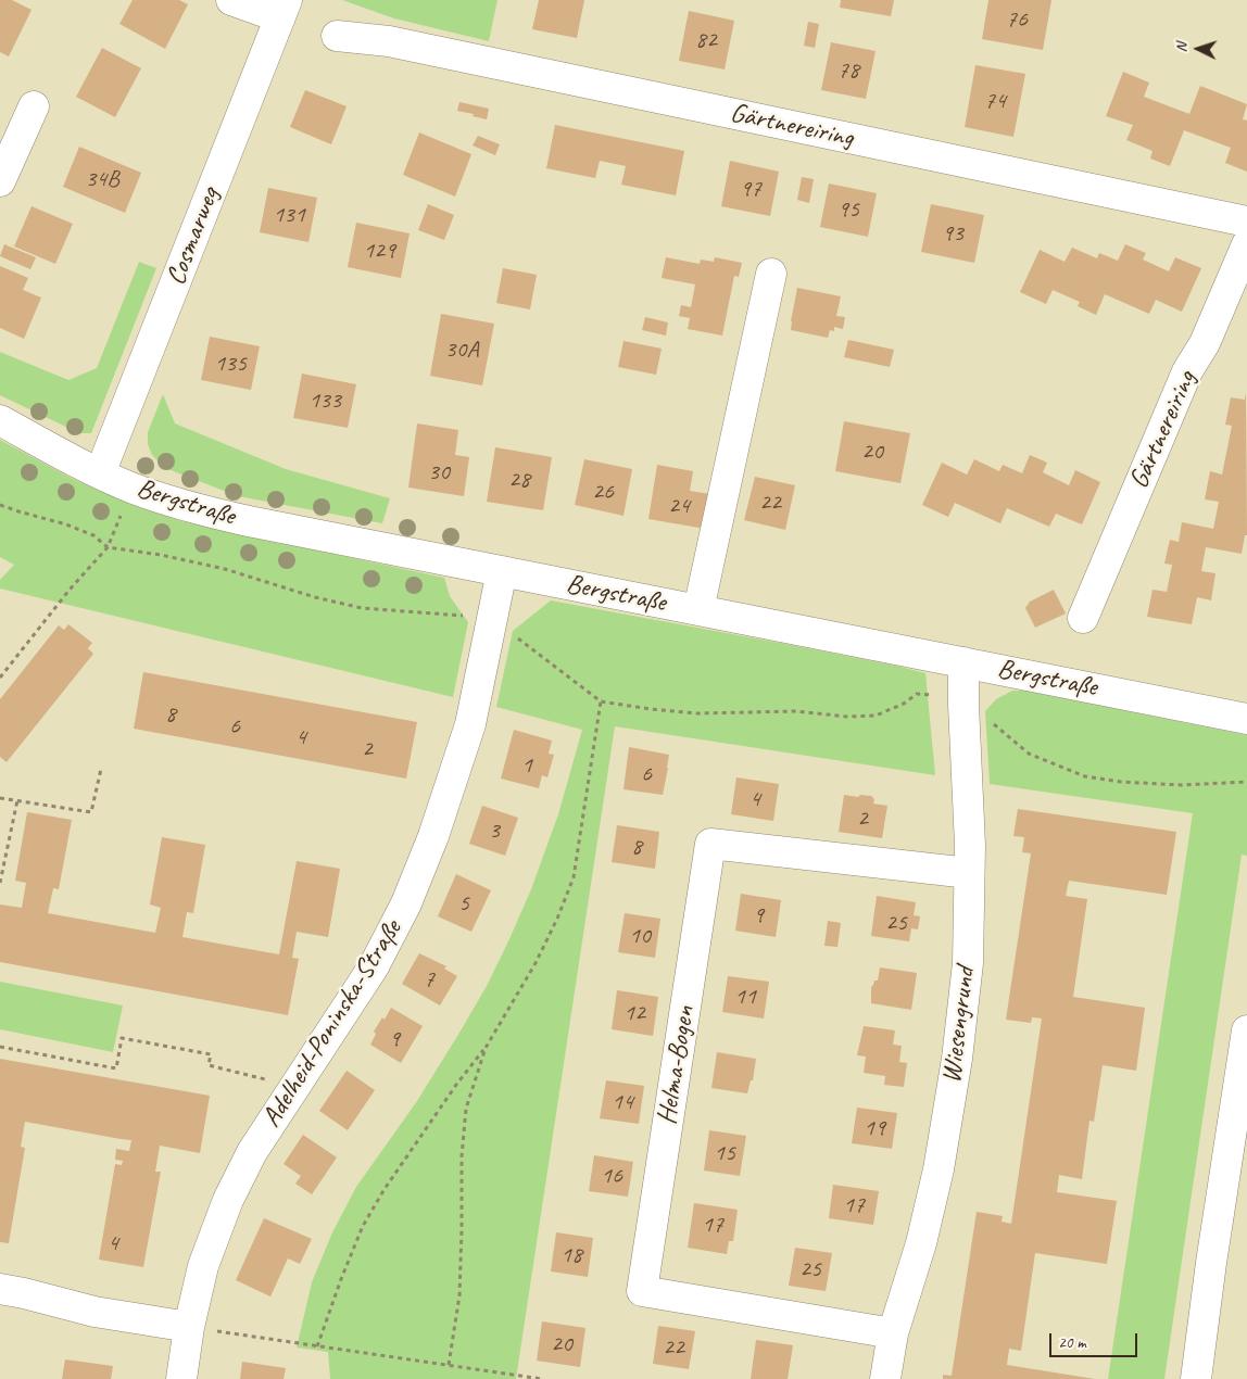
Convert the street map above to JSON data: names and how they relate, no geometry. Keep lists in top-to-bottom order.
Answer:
{
  "streets": {
    "street": [
      "Gärtnereiring",
      "Cosmarweg",
      "Bergstraße",
      "Adelheid-Poninska-Straße",
      "Wiesengrund",
      "Helma-Bogen"
    ]
  },
  "crossings": [
    ["Cosmarweg", "Bergstraße"],
    ["Bergstraße", "Adelheid-Poninska-Straße"],
    ["Bergstraße", "Wiesengrund"],
    ["Wiesengrund", "Helma-Bogen"]
  ],
  "house_numbers": [
    "76",
    "82",
    "78",
    "74",
    "34B",
    "97",
    "95",
    "131",
    "93",
    "129",
    "30A",
    "135",
    "133",
    "20",
    "30",
    "28",
    "26",
    "22",
    "24",
    "8",
    "6",
    "4",
    "2",
    "1",
    "6",
    "4",
    "2",
    "3",
    "8",
    "5",
    "9",
    "25",
    "10",
    "7",
    "11",
    "12",
    "9",
    "14",
    "19",
    "15",
    "16",
    "17",
    "17",
    "4",
    "18",
    "25",
    "20",
    "22"
  ],
  "scale_bar": "20 m",
  "north": "left"
}
